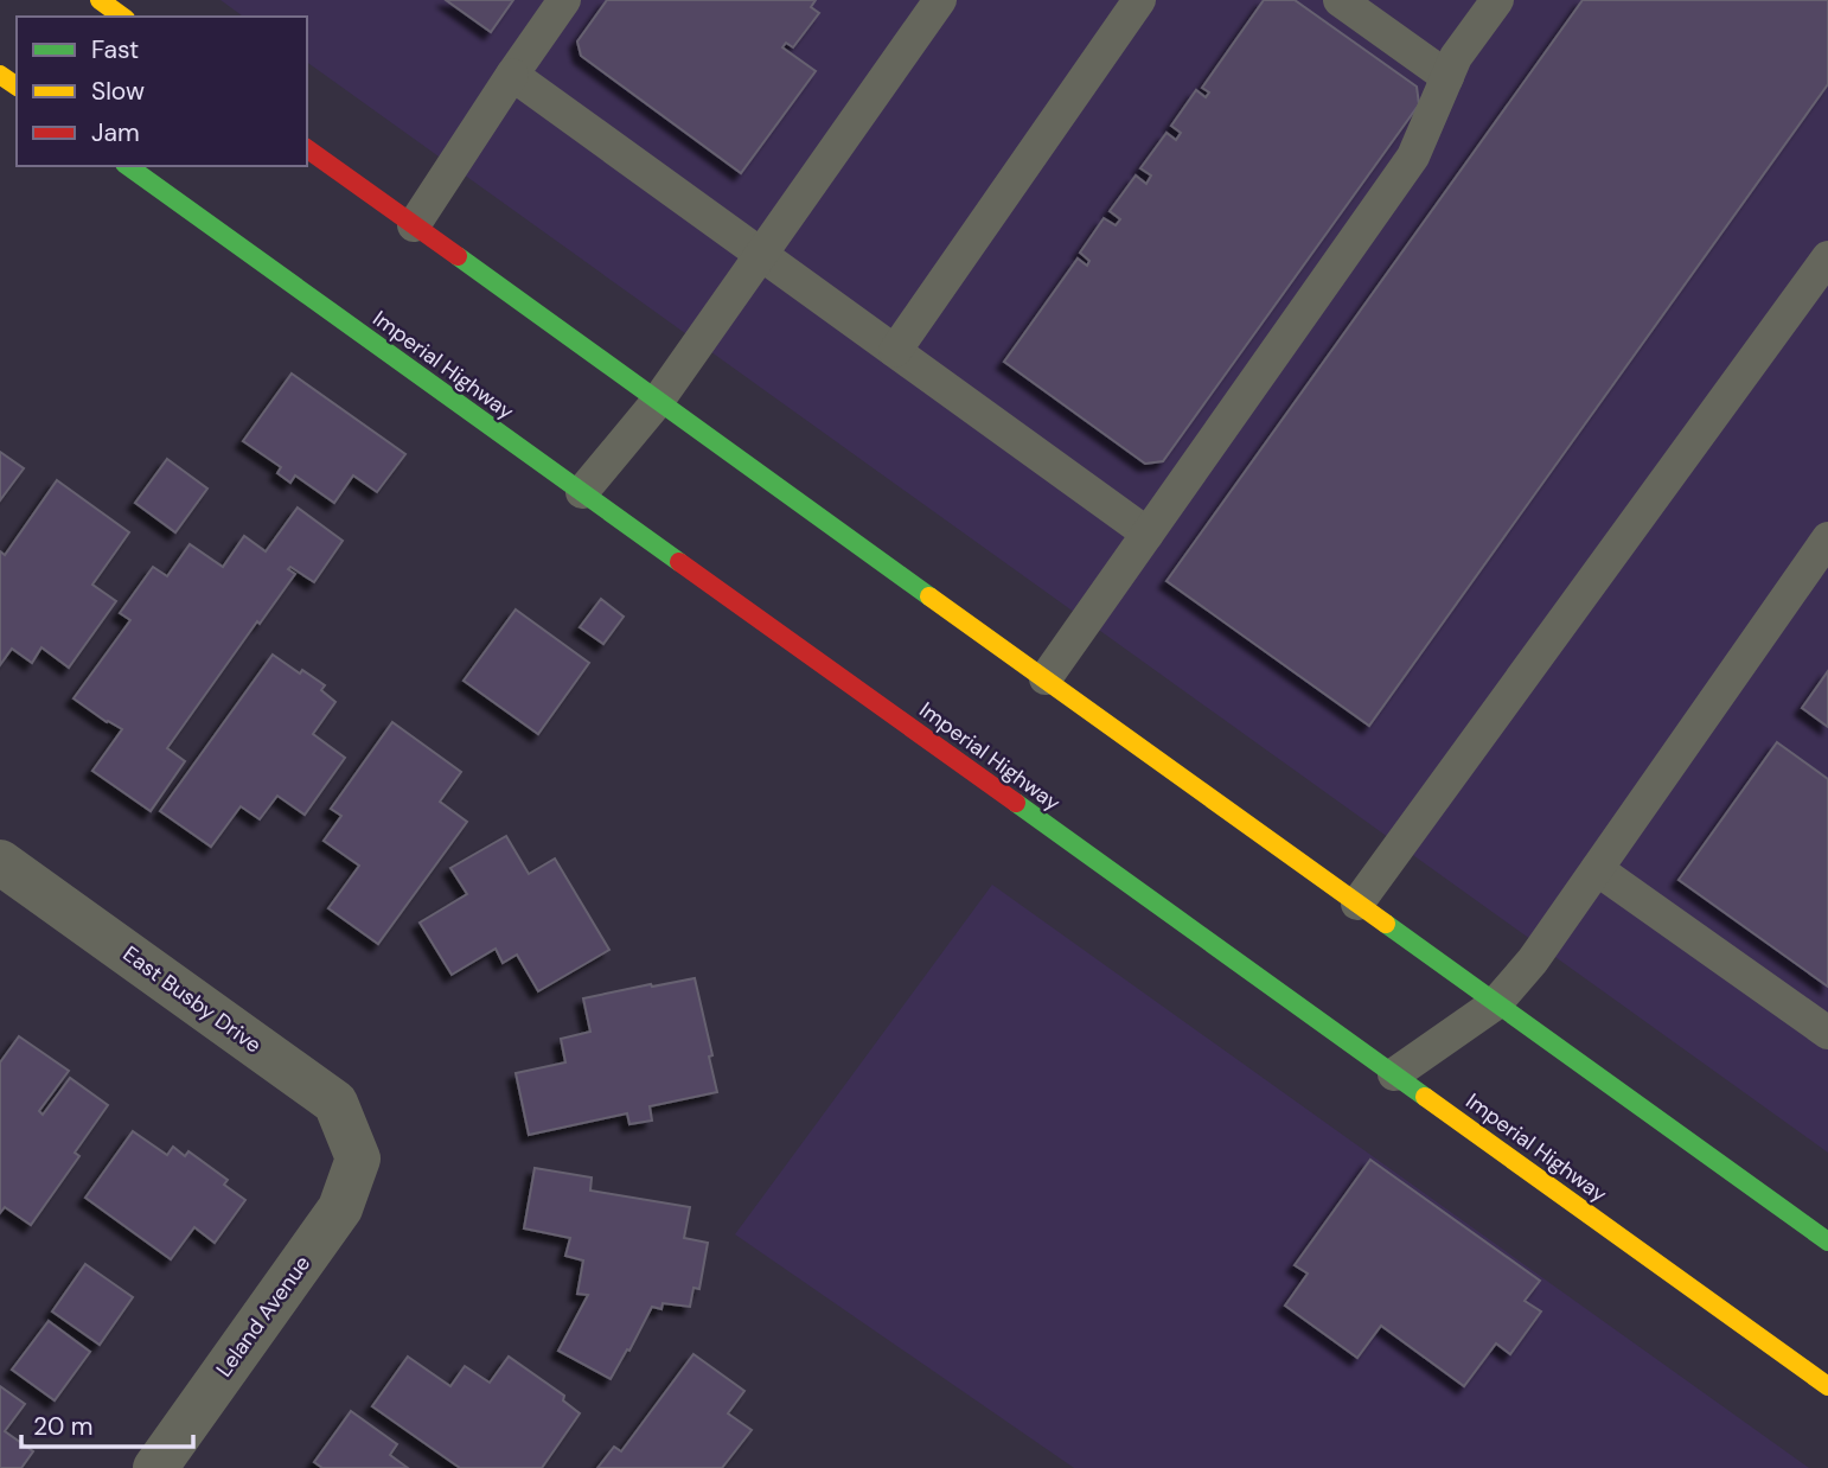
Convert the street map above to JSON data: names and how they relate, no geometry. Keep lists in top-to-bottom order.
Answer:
{
  "streets": {
    "main road": ["Imperial Highway"],
    "street": ["East Busby Drive", "Leland Avenue"]
  },
  "crossings": [
    ["East Busby Drive", "Leland Avenue"]
  ],
  "legend": ["Fast", "Slow", "Jam"],
  "scale_bar": "20 m"
}
